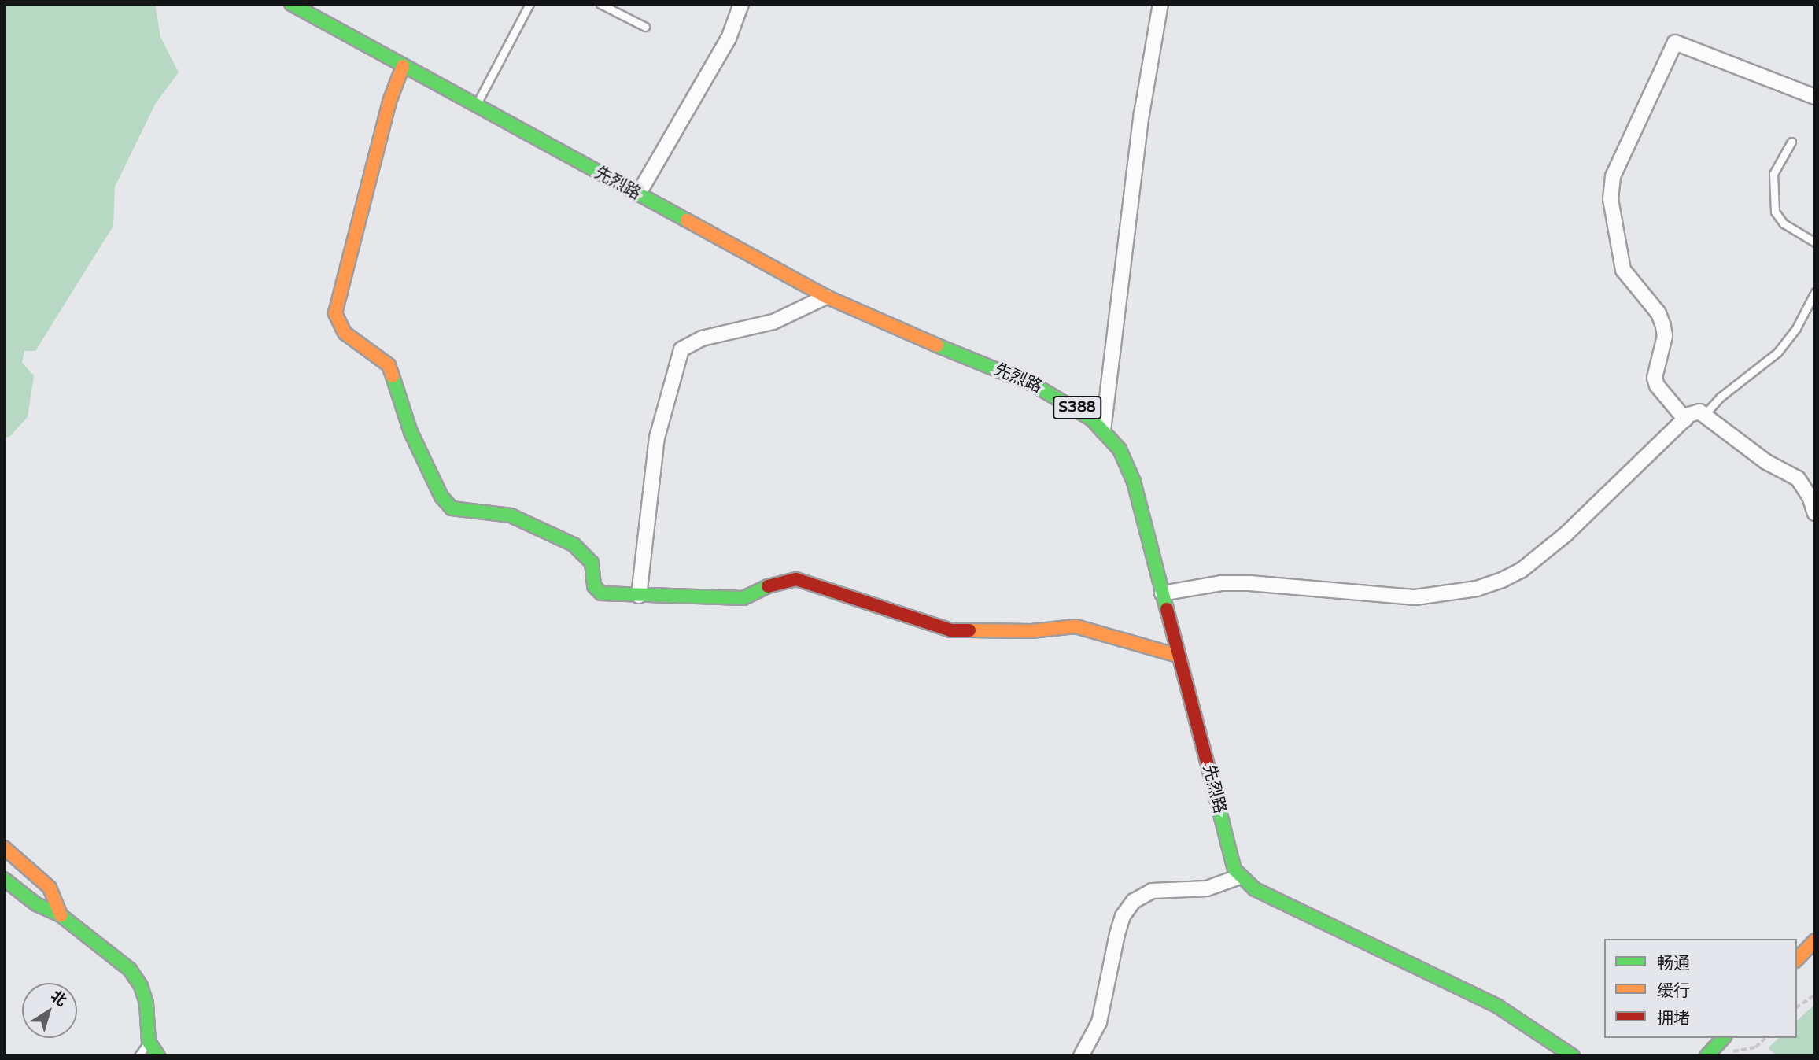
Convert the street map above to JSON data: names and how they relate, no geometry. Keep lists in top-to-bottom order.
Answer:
{
  "streets": {
    "main road": ["先烈路", "S388"]
  },
  "legend": ["畅通", "缓行", "拥堵"],
  "north": "top right"
}
